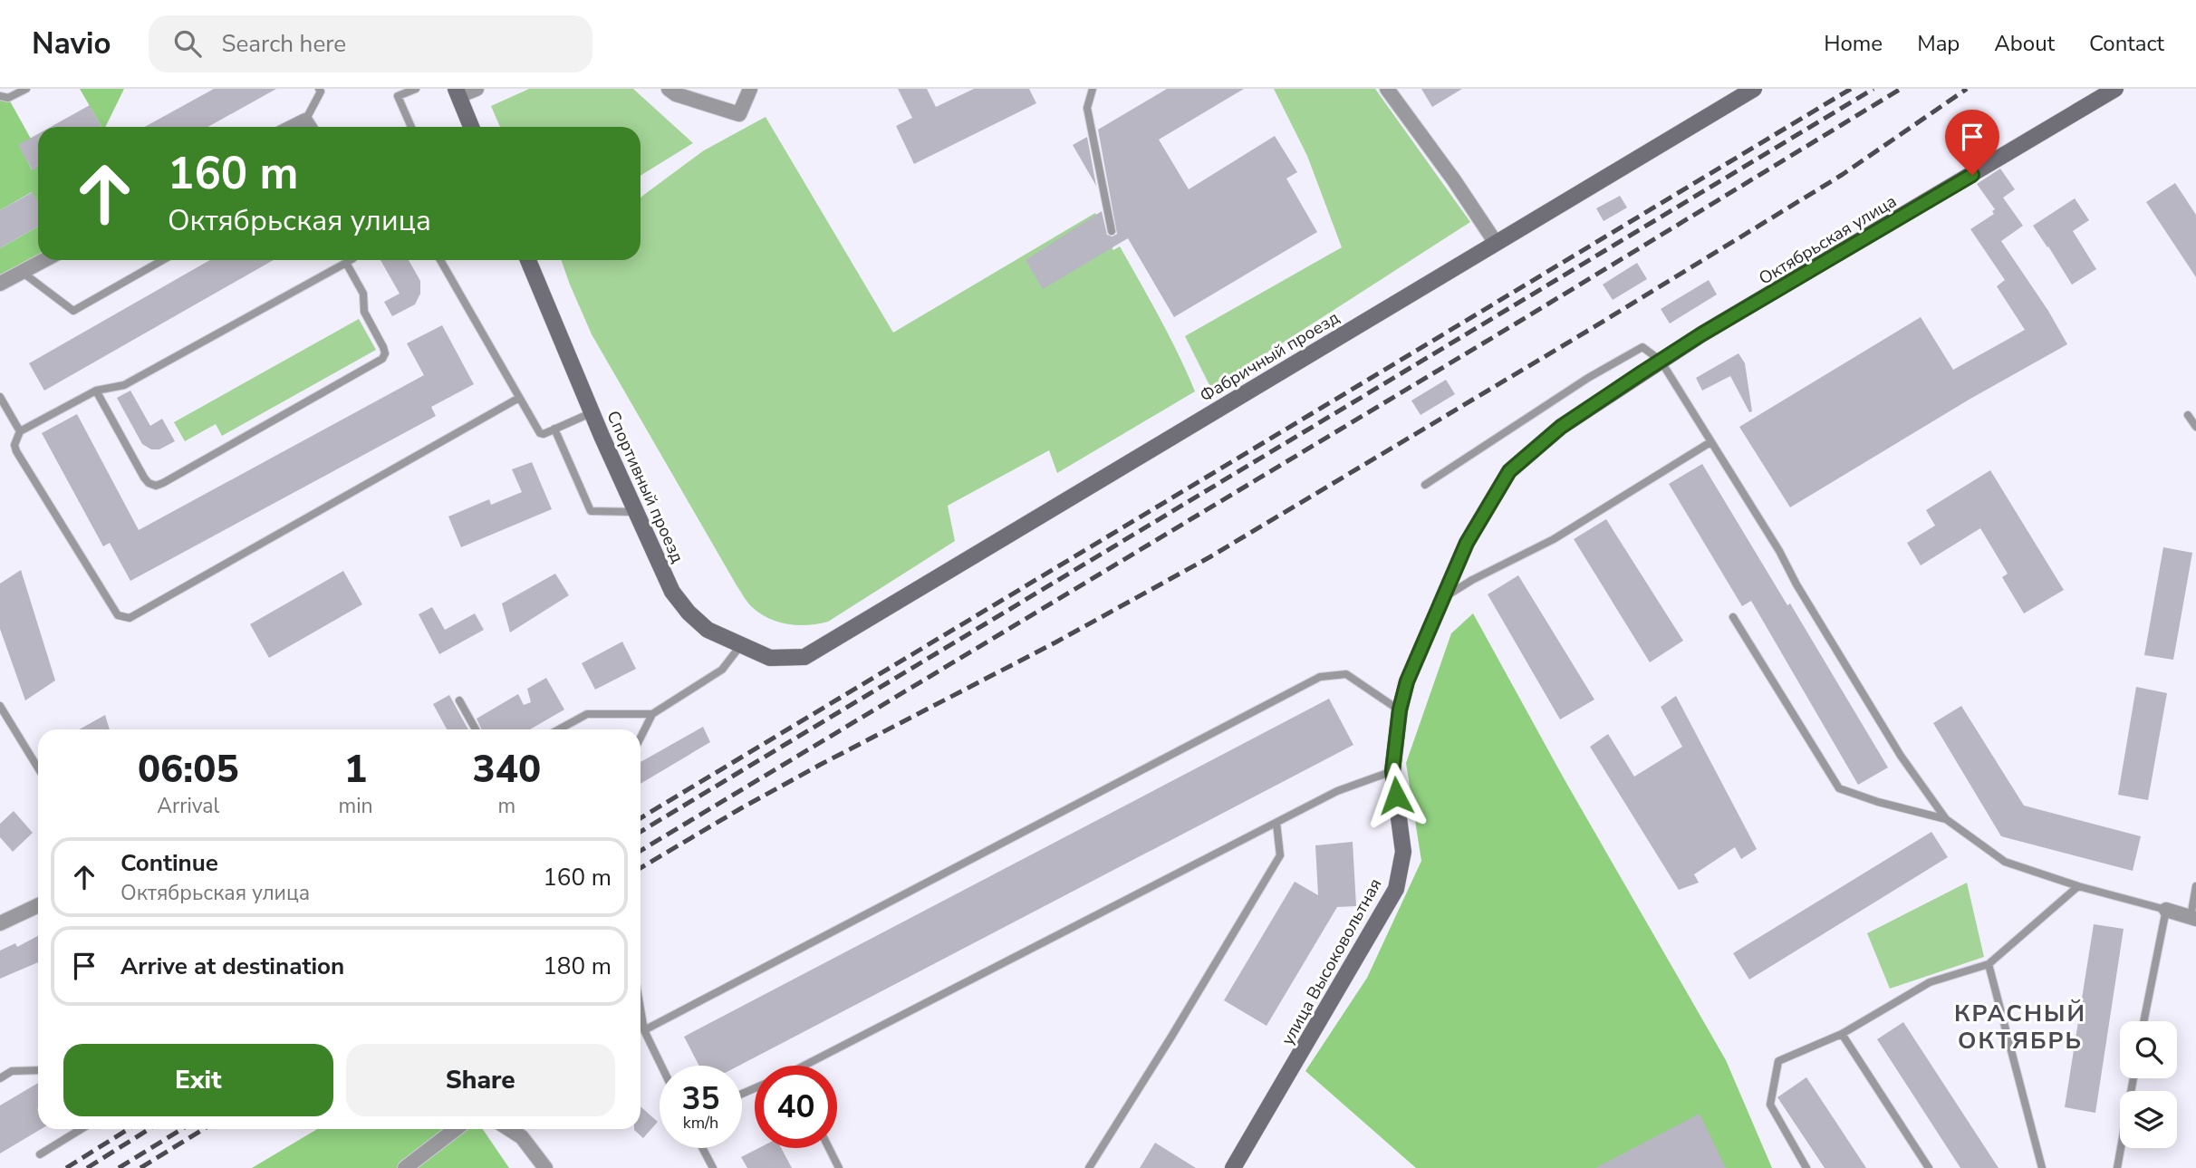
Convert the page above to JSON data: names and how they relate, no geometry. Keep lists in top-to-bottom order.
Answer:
{
  "streets": {
    "main road": [
      "Октябрьская улица",
      "Фабричный проезд",
      "Спортивный проезд",
      "улица Высоковольтная"
    ]
  },
  "crossings": [
    ["Октябрьская улица", "улица Высоковольтная"],
    ["Фабричный проезд", "Спортивный проезд"]
  ],
  "districts": ["КРАСНЫЙ ОКТЯБРЬ"],
  "page": {
    "header": "Navio",
    "search": "Search here",
    "nav": [
      "Home",
      "Map",
      "About",
      "Contact"
    ],
    "turn": ["160 m", "Октябрьская улица"],
    "eta": [
      "06:05",
      "Arrival",
      "1",
      "min",
      "340",
      "m"
    ],
    "list": [
      {
        "name": "Continue",
        "note": "Октябрьская улица",
        "value": "160 m"
      },
      {
        "name": "Arrive at destination",
        "value": "180 m"
      }
    ],
    "buttons": ["Exit", "Share"],
    "speed": "35 km/h",
    "limit": "40"
  }
}
